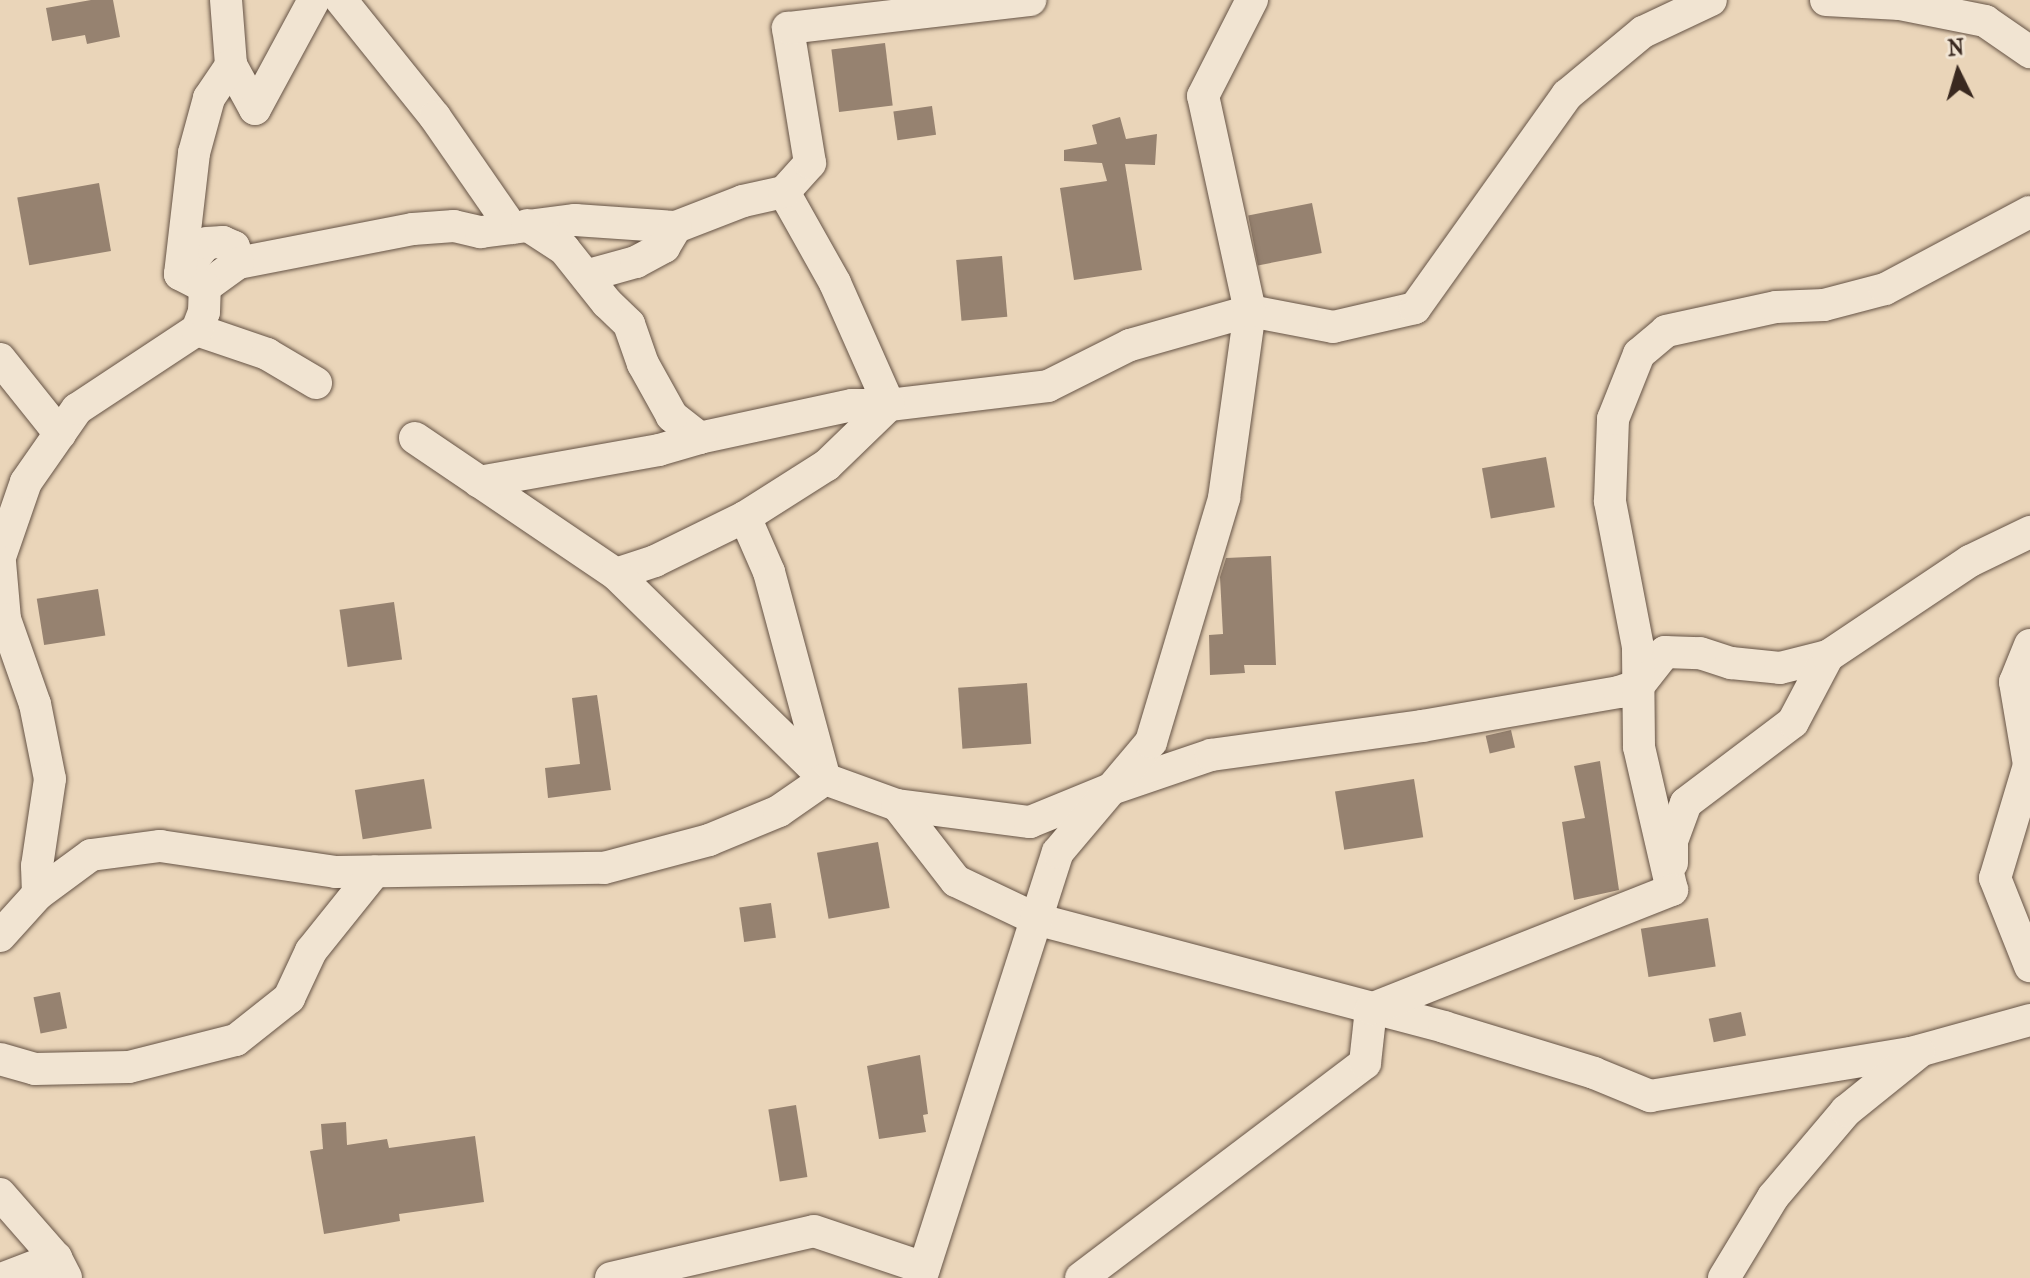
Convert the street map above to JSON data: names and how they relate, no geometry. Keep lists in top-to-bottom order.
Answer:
{
  "north": "top"
}
